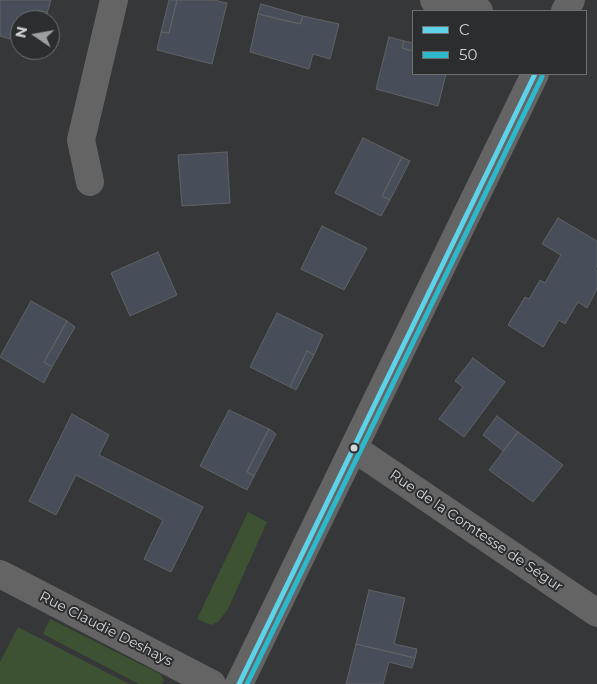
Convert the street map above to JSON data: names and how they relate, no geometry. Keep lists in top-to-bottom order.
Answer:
{
  "streets": {
    "street": ["Rue de la Comtesse de Ségur", "Rue Claudie Deshays"]
  },
  "lines": ["transit line C", "transit line 50"],
  "legend": ["C", "50"],
  "north": "left"
}
